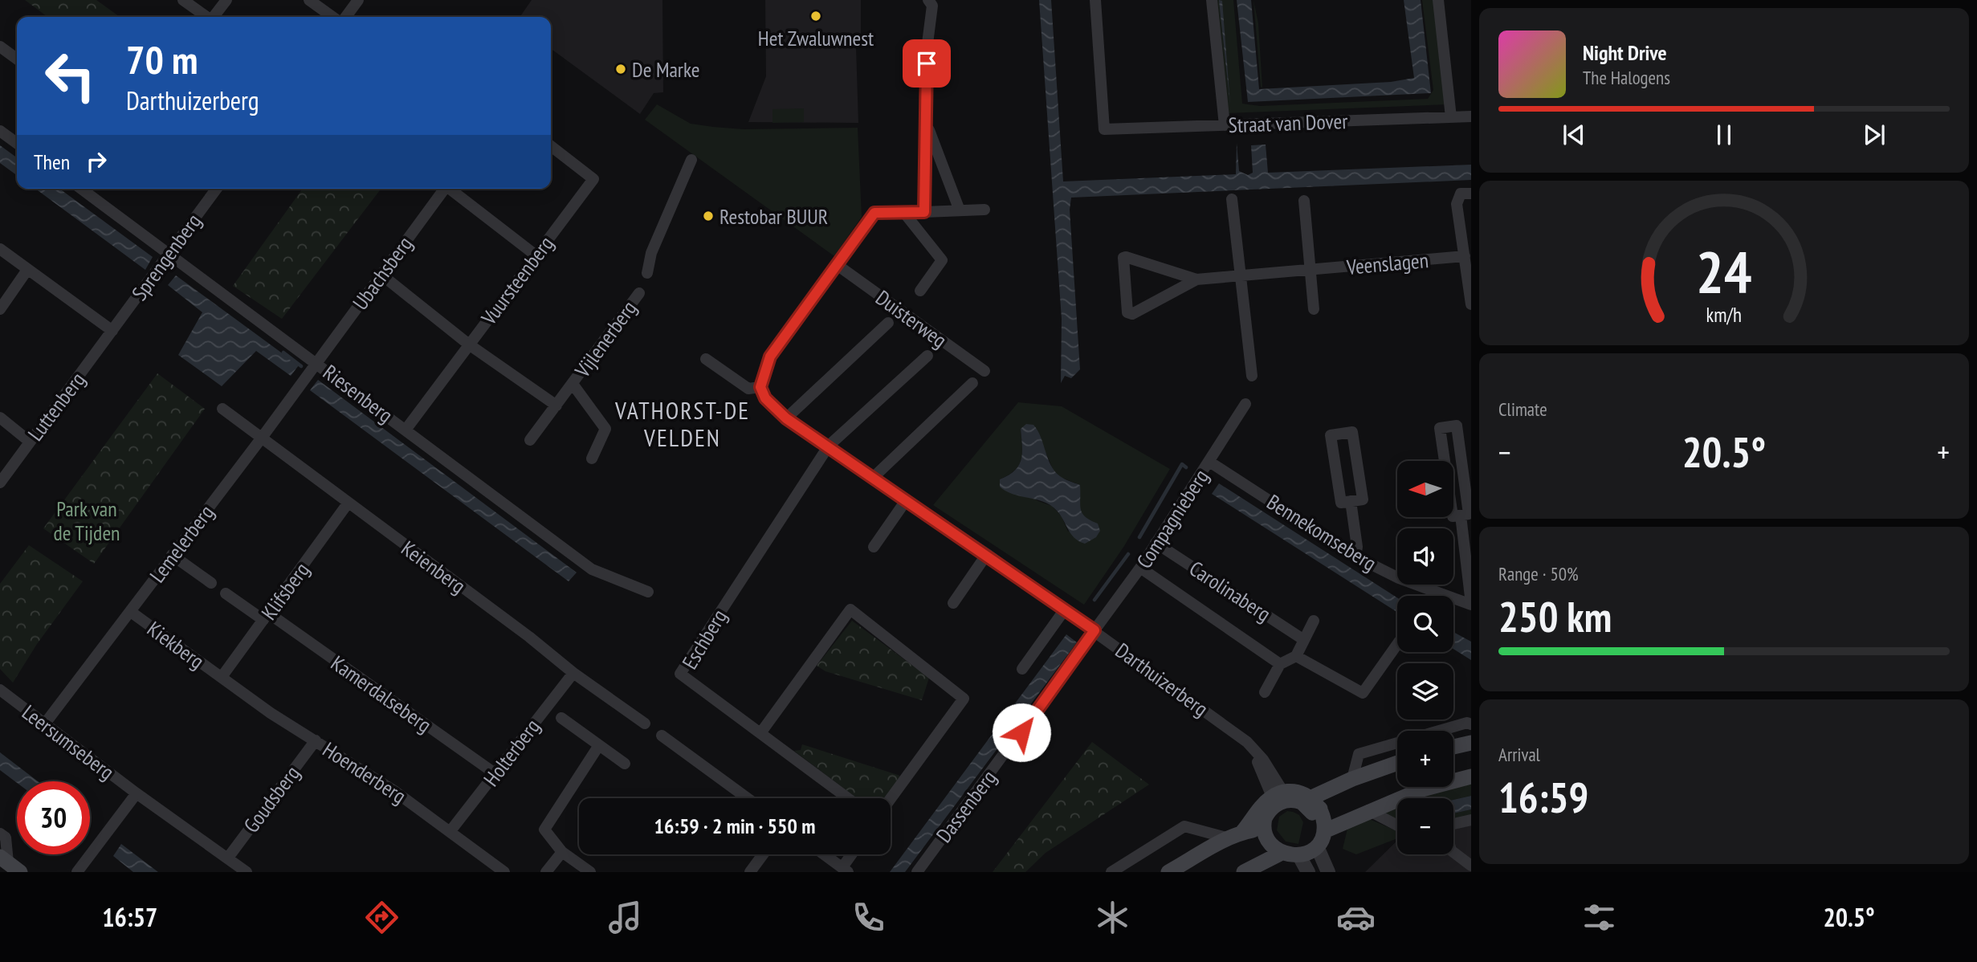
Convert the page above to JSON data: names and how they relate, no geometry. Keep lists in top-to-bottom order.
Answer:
{
  "streets": {
    "street": [
      "Straat van Dover",
      "Sprengenberg",
      "Veenslagen",
      "Ubachsberg",
      "Vuursteenberg",
      "Duisterweg",
      "Vijlenerberg",
      "Riesenberg",
      "Luttenberg",
      "Compagnieberg",
      "Bennekomseberg",
      "Lemelerberg",
      "Keienberg",
      "Klifsberg",
      "Carolinaberg",
      "Eschberg",
      "Kiekberg",
      "Darthuizerberg",
      "Kamerdalseberg",
      "Leersumseberg",
      "Holterberg",
      "Hoenderberg",
      "Goudsberg",
      "Dassenberg"
    ]
  },
  "crossings": [
    ["Sprengenberg", "Riesenberg"],
    ["Sprengenberg", "Luttenberg"],
    ["Ubachsberg", "Riesenberg"],
    ["Ubachsberg", "Lemelerberg"],
    ["Vuursteenberg", "Riesenberg"],
    ["Riesenberg", "Lemelerberg"],
    ["Compagnieberg", "Bennekomseberg"],
    ["Compagnieberg", "Carolinaberg"],
    ["Compagnieberg", "Darthuizerberg"],
    ["Compagnieberg", "Dassenberg"],
    ["Lemelerberg", "Keienberg"],
    ["Lemelerberg", "Kiekberg"],
    ["Lemelerberg", "Leersumseberg"],
    ["Keienberg", "Klifsberg"],
    ["Keienberg", "Holterberg"],
    ["Klifsberg", "Kiekberg"],
    ["Klifsberg", "Kamerdalseberg"],
    ["Klifsberg", "Hoenderberg"],
    ["Eschberg", "Darthuizerberg"],
    ["Kiekberg", "Hoenderberg"],
    ["Darthuizerberg", "Dassenberg"],
    ["Kamerdalseberg", "Holterberg"],
    ["Leersumseberg", "Goudsberg"],
    ["Holterberg", "Hoenderberg"],
    ["Hoenderberg", "Goudsberg"]
  ],
  "districts": ["VATHORST-DE VELDEN"],
  "parks": ["Park van de Tijden"],
  "places": ["Het Zwaluwnest", "De Marke", "Restobar BUUR"],
  "north": "left",
  "page": {
    "turn": ["70 m", "Darthuizerberg"],
    "song": ["Night Drive", "The Halogens"],
    "then": "Then",
    "tile": [
      "Climate",
      ["Range · 50%", "250 km"],
      ["Arrival", "16:59"]
    ],
    "heat": ["−", "20.5°", "+"],
    "map_buttons": ["+", "−"],
    "limit": "30",
    "trip": "16:59 · 2 min · 550 m",
    "tabs": ["16:57", "20.5°"],
    "gauge": ["24", "km/h"]
  }
}
